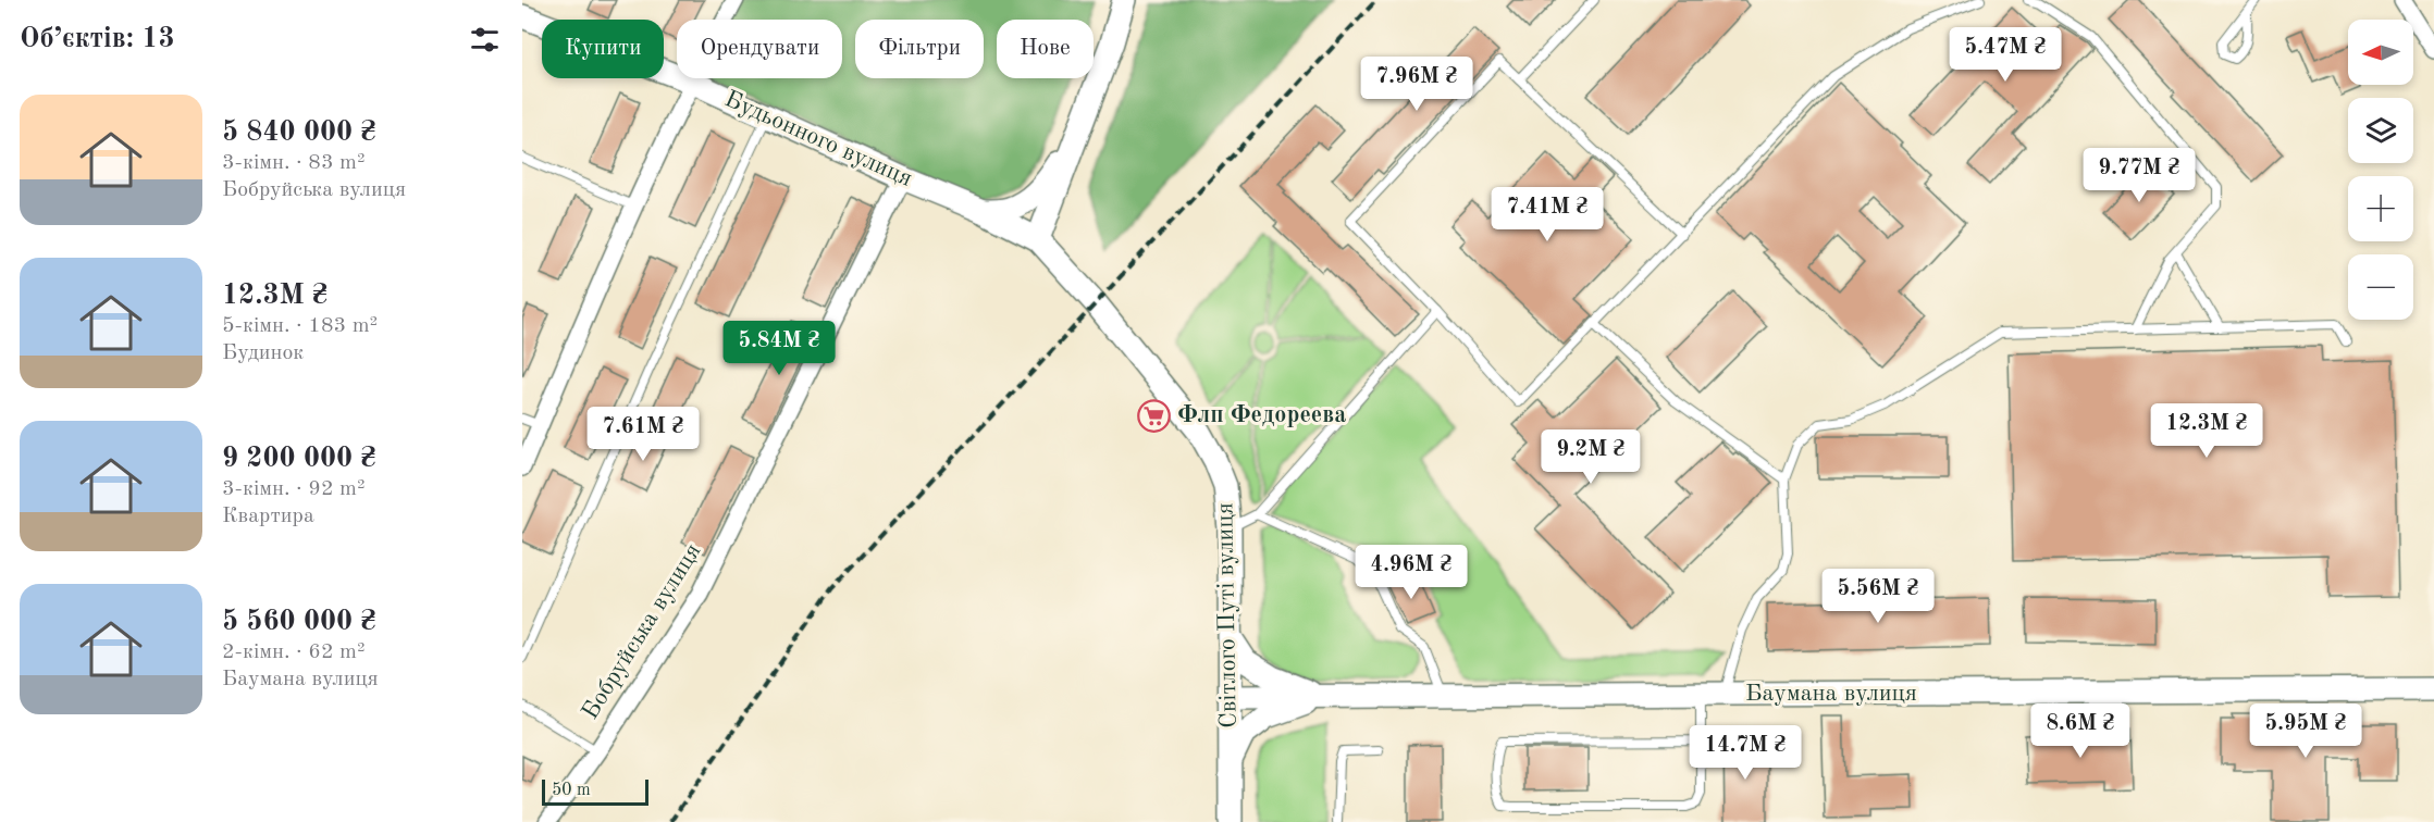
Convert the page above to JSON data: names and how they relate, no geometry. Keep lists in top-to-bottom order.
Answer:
{
  "streets": {
    "main road": ["Будьонного вулиця", "Світлого Путі вулиця", "Баумана вулиця"],
    "street": ["Бобруйська вулиця"]
  },
  "crossings": [
    ["Будьонного вулиця", "Світлого Путі вулиця"],
    ["Будьонного вулиця", "Бобруйська вулиця"],
    ["Світлого Путі вулиця", "Баумана вулиця"]
  ],
  "places": {
    "supermarket": ["Флп Федореева"]
  },
  "scale_bar": "50 m",
  "north": "left",
  "page": {
    "heading": "Об’єктів: 13",
    "map_buttons": ["+", "−"],
    "chip": [
      "Купити",
      "Орендувати",
      "Фільтри",
      "Нове"
    ],
    "price": [
      "5.47M ₴",
      "7.96M ₴",
      "9.77M ₴",
      "7.41M ₴",
      "5.84M ₴",
      "12.3M ₴",
      "7.61M ₴",
      "9.2M ₴",
      "4.96M ₴",
      "5.56M ₴",
      "8.6M ₴",
      "5.95M ₴",
      "14.7M ₴"
    ],
    "list": [
      {
        "name": "5 840 000 ₴",
        "note": "3-кімн. · 83 m² · Бобруйська вулиця"
      },
      {
        "name": "12.3M ₴",
        "note": "5-кімн. · 183 m² · Будинок"
      },
      {
        "name": "9 200 000 ₴",
        "note": "3-кімн. · 92 m² · Квартира"
      },
      {
        "name": "5 560 000 ₴",
        "note": "2-кімн. · 62 m² · Баумана вулиця"
      }
    ],
    "scale": "50 m"
  }
}
